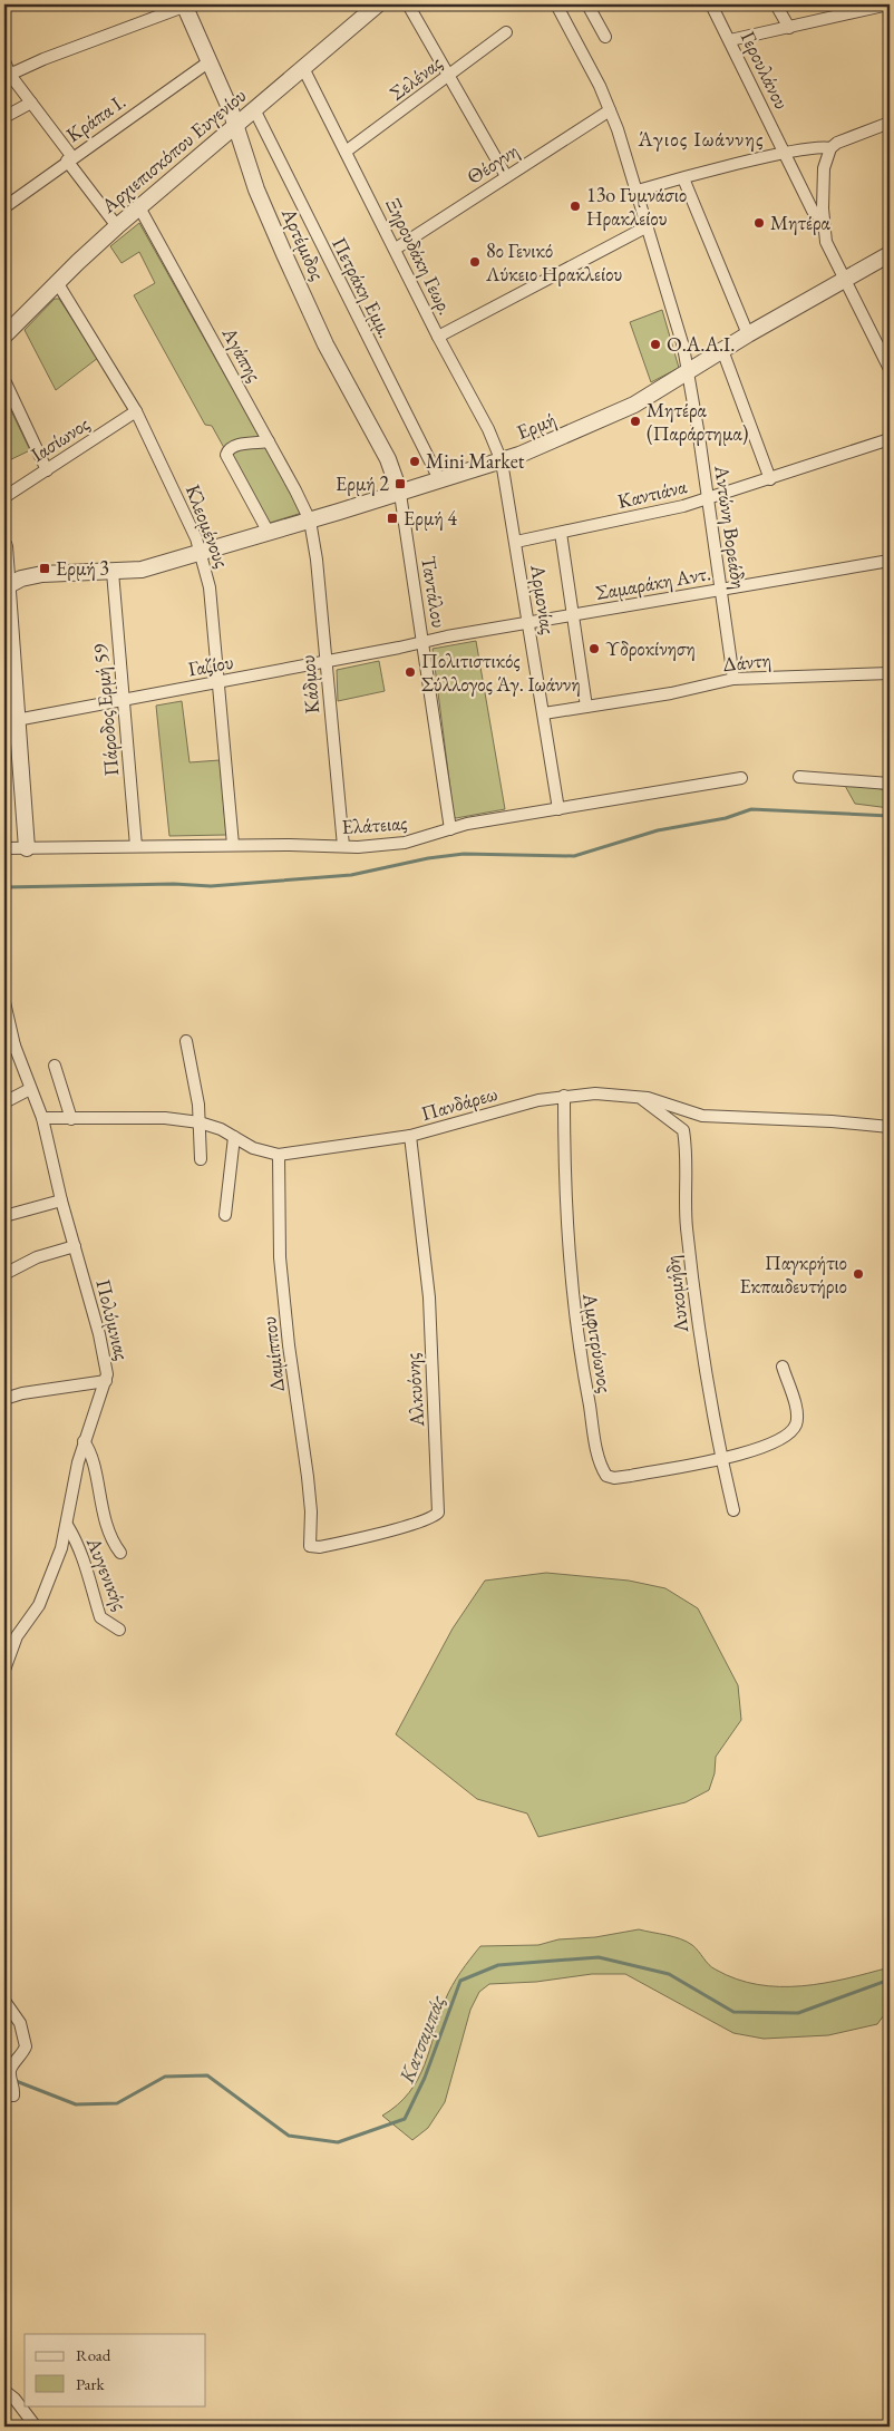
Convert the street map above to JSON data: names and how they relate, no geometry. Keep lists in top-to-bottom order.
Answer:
{
  "streets": {
    "street": [
      "Γερουλάνου",
      "Σελένας",
      "Κράπα Ι.",
      "Αρχιεπισκόπου Ευγενίου",
      "Θέογνη",
      "Αρτέμιδος",
      "Ξηρουδάκη Γεωρ.",
      "Πετράκη Εμμ.",
      "Αγάπης",
      "Ερμή",
      "Ιασίωνος",
      "Καντιάνα",
      "Κλεομένους",
      "Αντώνη Βορεάδη",
      "Σαμαράκη Αντ.",
      "Ταντάλου",
      "Αρμονίας",
      "Δάντη",
      "Γαζίου",
      "Κάδμου",
      "Πάροδος Ερμή 59",
      "Ελάτειας",
      "Πανδάρεω",
      "Λυκομήδη",
      "Πολύμνιας",
      "Αμφιτρύωνος",
      "Δαμίππου",
      "Αλκυόνης",
      "Αυγενικής"
    ]
  },
  "crossings": [
    ["Σελένας", "Ξηρουδάκη Γεωρ."],
    ["Κράπα Ι.", "Αρτέμιδος"],
    ["Αρχιεπισκόπου Ευγενίου", "Αρτέμιδος"],
    ["Αρχιεπισκόπου Ευγενίου", "Ξηρουδάκη Γεωρ."],
    ["Αρχιεπισκόπου Ευγενίου", "Πετράκη Εμμ."],
    ["Αρχιεπισκόπου Ευγενίου", "Αγάπης"],
    ["Αρχιεπισκόπου Ευγενίου", "Κλεομένους"],
    ["Θέογνη", "Ξηρουδάκη Γεωρ."],
    ["Θέογνη", "Αντώνη Βορεάδη"],
    ["Αρτέμιδος", "Ερμή"],
    ["Αρτέμιδος", "Ταντάλου"],
    ["Ξηρουδάκη Γεωρ.", "Ερμή"],
    ["Ξηρουδάκη Γεωρ.", "Αρμονίας"],
    ["Πετράκη Εμμ.", "Ερμή"],
    ["Αγάπης", "Ερμή"],
    ["Αγάπης", "Κάδμου"],
    ["Ερμή", "Κλεομένους"],
    ["Ερμή", "Αντώνη Βορεάδη"],
    ["Ερμή", "Ταντάλου"],
    ["Ερμή", "Αρμονίας"],
    ["Ερμή", "Κάδμου"],
    ["Ερμή", "Πάροδος Ερμή 59"],
    ["Ιασίωνος", "Κλεομένους"],
    ["Καντιάνα", "Αντώνη Βορεάδη"],
    ["Καντιάνα", "Αρμονίας"],
    ["Κλεομένους", "Γαζίου"],
    ["Κλεομένους", "Ελάτειας"],
    ["Αντώνη Βορεάδη", "Σαμαράκη Αντ."],
    ["Αντώνη Βορεάδη", "Δάντη"],
    ["Σαμαράκη Αντ.", "Ταντάλου"],
    ["Σαμαράκη Αντ.", "Αρμονίας"],
    ["Σαμαράκη Αντ.", "Γαζίου"],
    ["Ταντάλου", "Γαζίου"],
    ["Ταντάλου", "Ελάτειας"],
    ["Αρμονίας", "Δάντη"],
    ["Αρμονίας", "Ελάτειας"],
    ["Γαζίου", "Κάδμου"],
    ["Γαζίου", "Πάροδος Ερμή 59"],
    ["Κάδμου", "Ελάτειας"],
    ["Πάροδος Ερμή 59", "Ελάτειας"],
    ["Πανδάρεω", "Λυκομήδη"],
    ["Πανδάρεω", "Πολύμνιας"],
    ["Πανδάρεω", "Αμφιτρύωνος"],
    ["Πανδάρεω", "Δαμίππου"],
    ["Πανδάρεω", "Αλκυόνης"],
    ["Λυκομήδη", "Αμφιτρύωνος"],
    ["Πολύμνιας", "Αυγενικής"],
    ["Δαμίππου", "Αλκυόνης"]
  ],
  "districts": ["Άγιος Ιωάννης"],
  "water": ["Κατσαμπάς"],
  "places": {
    "other": [
      "13o Γυμνάσιο Ηρακλείου",
      "Μητέρα",
      "8ο Γενικό Λύκειο Ηρακλείου",
      "Ο.Α.Α.Ι.",
      "Μητέρα (Παράρτημα)",
      "Mini Market",
      "Υδροκίνηση",
      "Πολιτιστικός Σύλλογος Άγ. Ιωάννη",
      "Παγκρήτιο Εκπαιδευτήριο"
    ],
    "transit": ["Ερμή 2", "Ερμή 4", "Ερμή 3"]
  },
  "legend": ["Road", "Park"]
}
